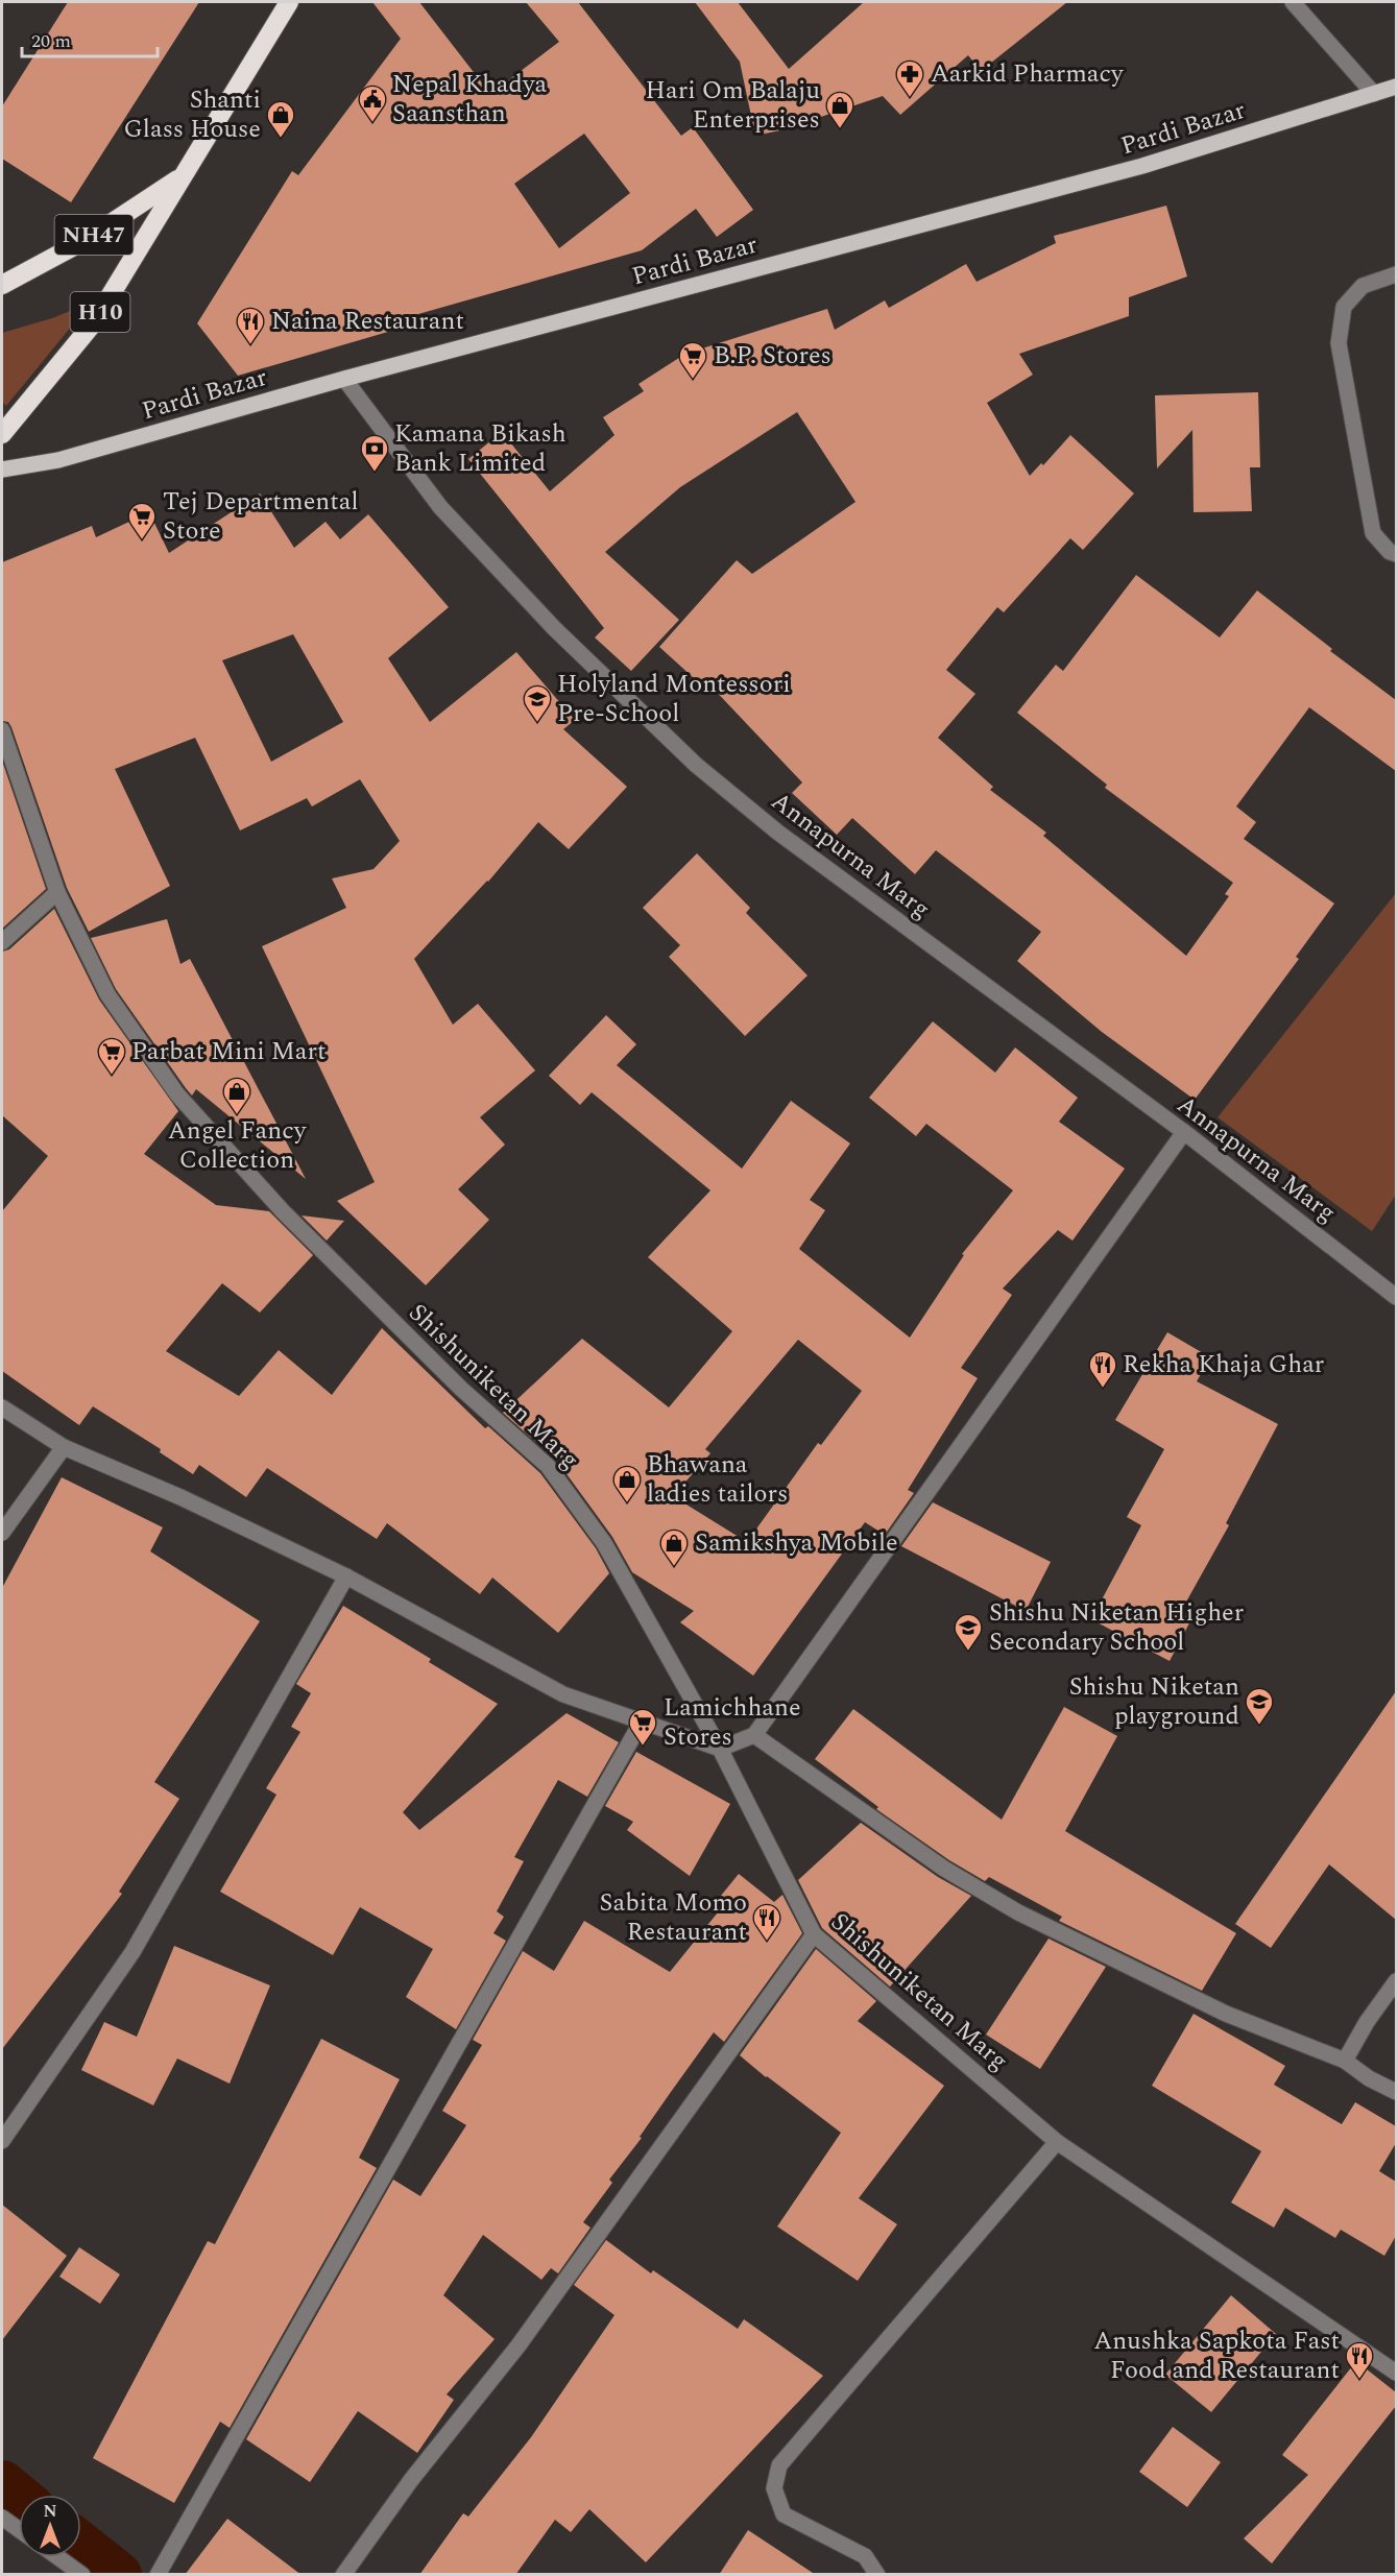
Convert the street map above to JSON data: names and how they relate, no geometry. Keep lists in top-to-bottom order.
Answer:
{
  "streets": {
    "highway": ["NH47", "H10"],
    "main road": ["Pardi Bazar"],
    "street": ["Annapurna Marg", "Shishuniketan Marg"]
  },
  "crossings": [
    ["Pardi Bazar", "Annapurna Marg"],
    ["NH47", "H10"]
  ],
  "places": {
    "pharmacy": ["Aarkid Pharmacy"],
    "public building": ["Nepal Khadya Saansthan"],
    "shop": [
      "Hari Om Balaju Enterprises",
      "Shanti Glass House",
      "Angel Fancy Collection",
      "Bhawana ladies tailors",
      "Samikshya Mobile"
    ],
    "restaurant": [
      "Naina Restaurant",
      "Rekha Khaja Ghar",
      "Sabita Momo Restaurant",
      "Anushka Sapkota Fast Food and Restaurant"
    ],
    "supermarket": [
      "B.P. Stores",
      "Tej Departmental Store",
      "Parbat Mini Mart",
      "Lamichhane Stores"
    ],
    "bank": ["Kamana Bikash Bank Limited"],
    "school or university": ["Holyland Montessori Pre-School", "Shishu Niketan Higher Secondary School", "Shishu Niketan playground"]
  },
  "scale_bar": "20 m",
  "north": "top"
}
